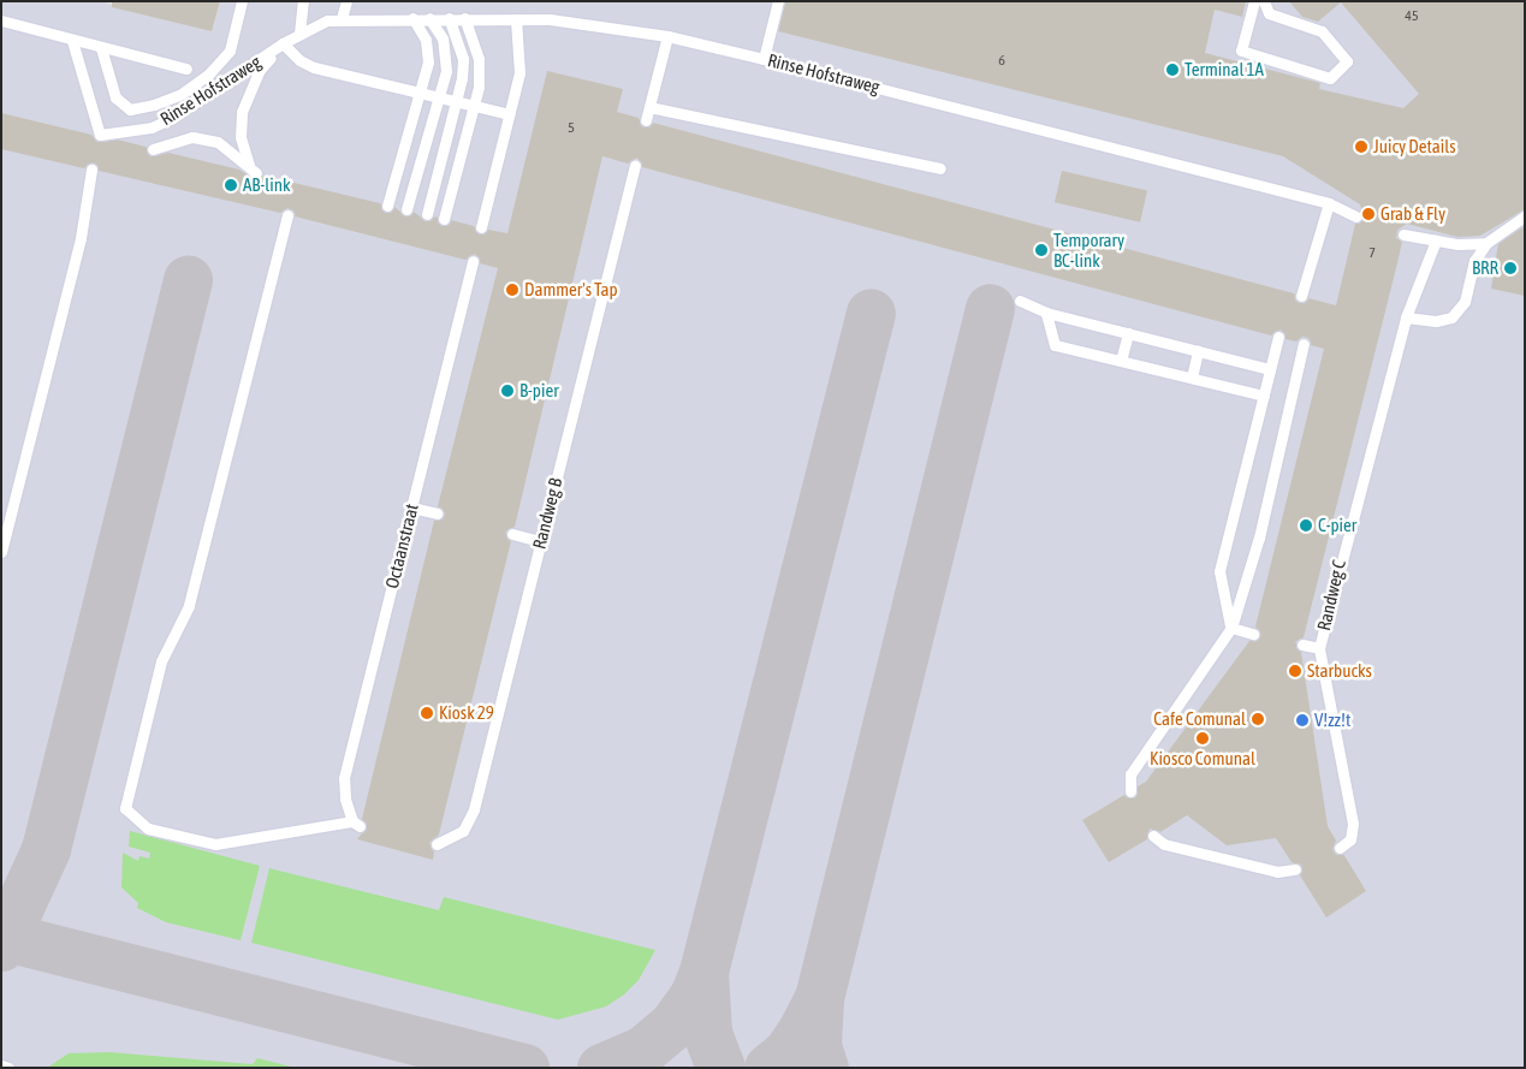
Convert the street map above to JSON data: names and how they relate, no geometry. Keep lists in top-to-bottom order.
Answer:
{
  "streets": {
    "lane": [
      "Rinse Hofstraweg",
      "Randweg B",
      "Octaanstraat",
      "Randweg C"
    ]
  },
  "places": [
    "Terminal 1A",
    "Juicy Details",
    "AB-link",
    "Grab & Fly",
    "Temporary BC-link",
    "BRR",
    "Dammer's Tap",
    "B-pier",
    "C-pier",
    "Starbucks",
    "Kiosk 29",
    "Cafe Comunal",
    "V!zz!t",
    "Kiosco Comunal"
  ],
  "house_numbers": [
    "45",
    "6",
    "5",
    "7"
  ]
}
